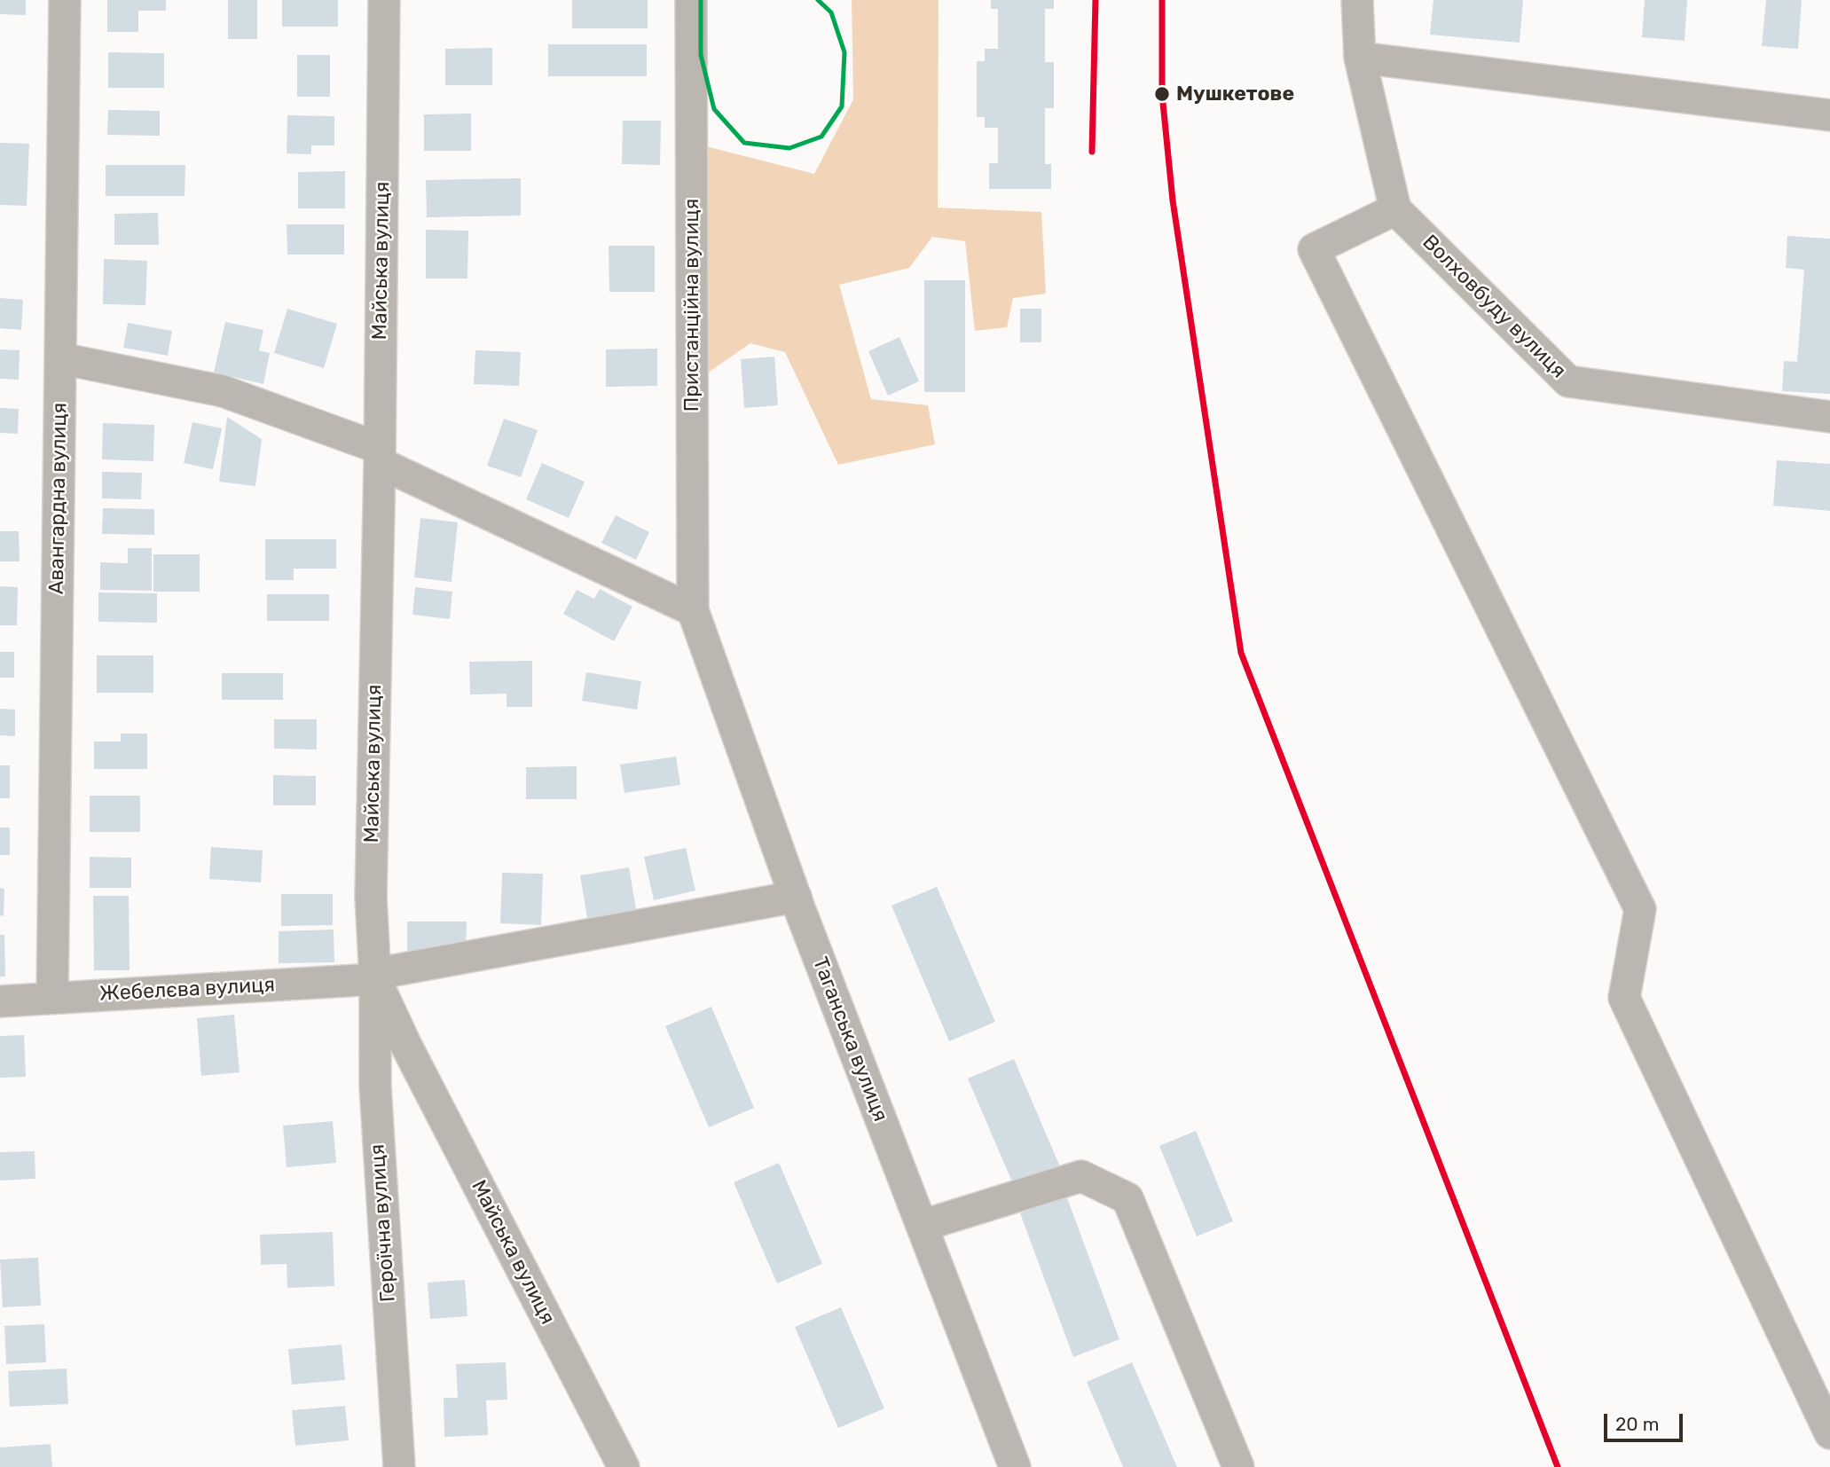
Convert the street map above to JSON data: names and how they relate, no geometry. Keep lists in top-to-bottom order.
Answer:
{
  "streets": {
    "street": [
      "Майська вулиця",
      "Пристанційна вулиця",
      "Волховбуду вулиця",
      "Авангардна вулиця",
      "Жебелєва вулиця",
      "Таганська вулиця",
      "Героїчна вулиця"
    ]
  },
  "crossings": [
    ["Майська вулиця", "Жебелєва вулиця"],
    ["Майська вулиця", "Героїчна вулиця"],
    ["Пристанційна вулиця", "Таганська вулиця"],
    ["Авангардна вулиця", "Жебелєва вулиця"],
    ["Жебелєва вулиця", "Таганська вулиця"],
    ["Жебелєва вулиця", "Героїчна вулиця"]
  ],
  "places": ["Мушкетове"],
  "scale_bar": "20 m"
}
